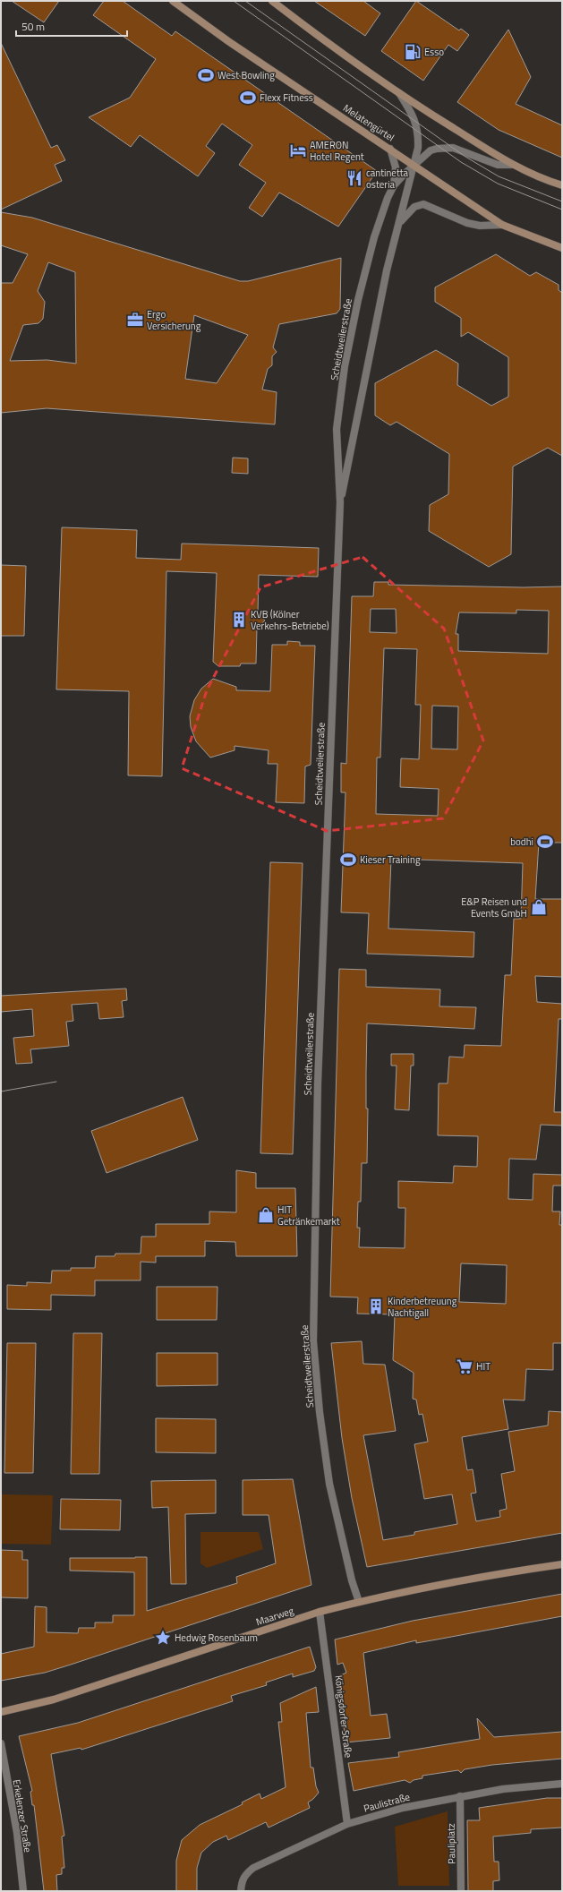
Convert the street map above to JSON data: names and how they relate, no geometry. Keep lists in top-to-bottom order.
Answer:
{
  "streets": {
    "main road": ["Melatengürtel", "Maarweg"],
    "street": [
      "Scheidtweilerstraße",
      "Königsdorfer Straße",
      "Paulistraße",
      "Erkelenzer Straße",
      "Pauliplatz"
    ]
  },
  "crossings": [
    ["Melatengürtel", "Scheidtweilerstraße"],
    ["Scheidtweilerstraße", "Maarweg"],
    ["Maarweg", "Königsdorfer Straße"],
    ["Königsdorfer Straße", "Paulistraße"],
    ["Paulistraße", "Pauliplatz"]
  ],
  "places": {
    "fuel station": ["Esso"],
    "sports": [
      "West Bowling",
      "Flexx Fitness",
      "bodhi",
      "Kieser Training"
    ],
    "hotel": ["AMERON Hotel Regent"],
    "restaurant": ["cantinetta osteria"],
    "office": ["Ergo Versicherung"],
    "building": ["KVB (Kölner Verkehrs-Betriebe)", "Kinderbetreuung Nachtigall"],
    "shop": ["E&P Reisen und Events GmbH", "HIT Getränkemarkt"],
    "supermarket": ["HIT"],
    "place": ["Hedwig Rosenbaum"]
  },
  "scale_bar": "50 m"
}
